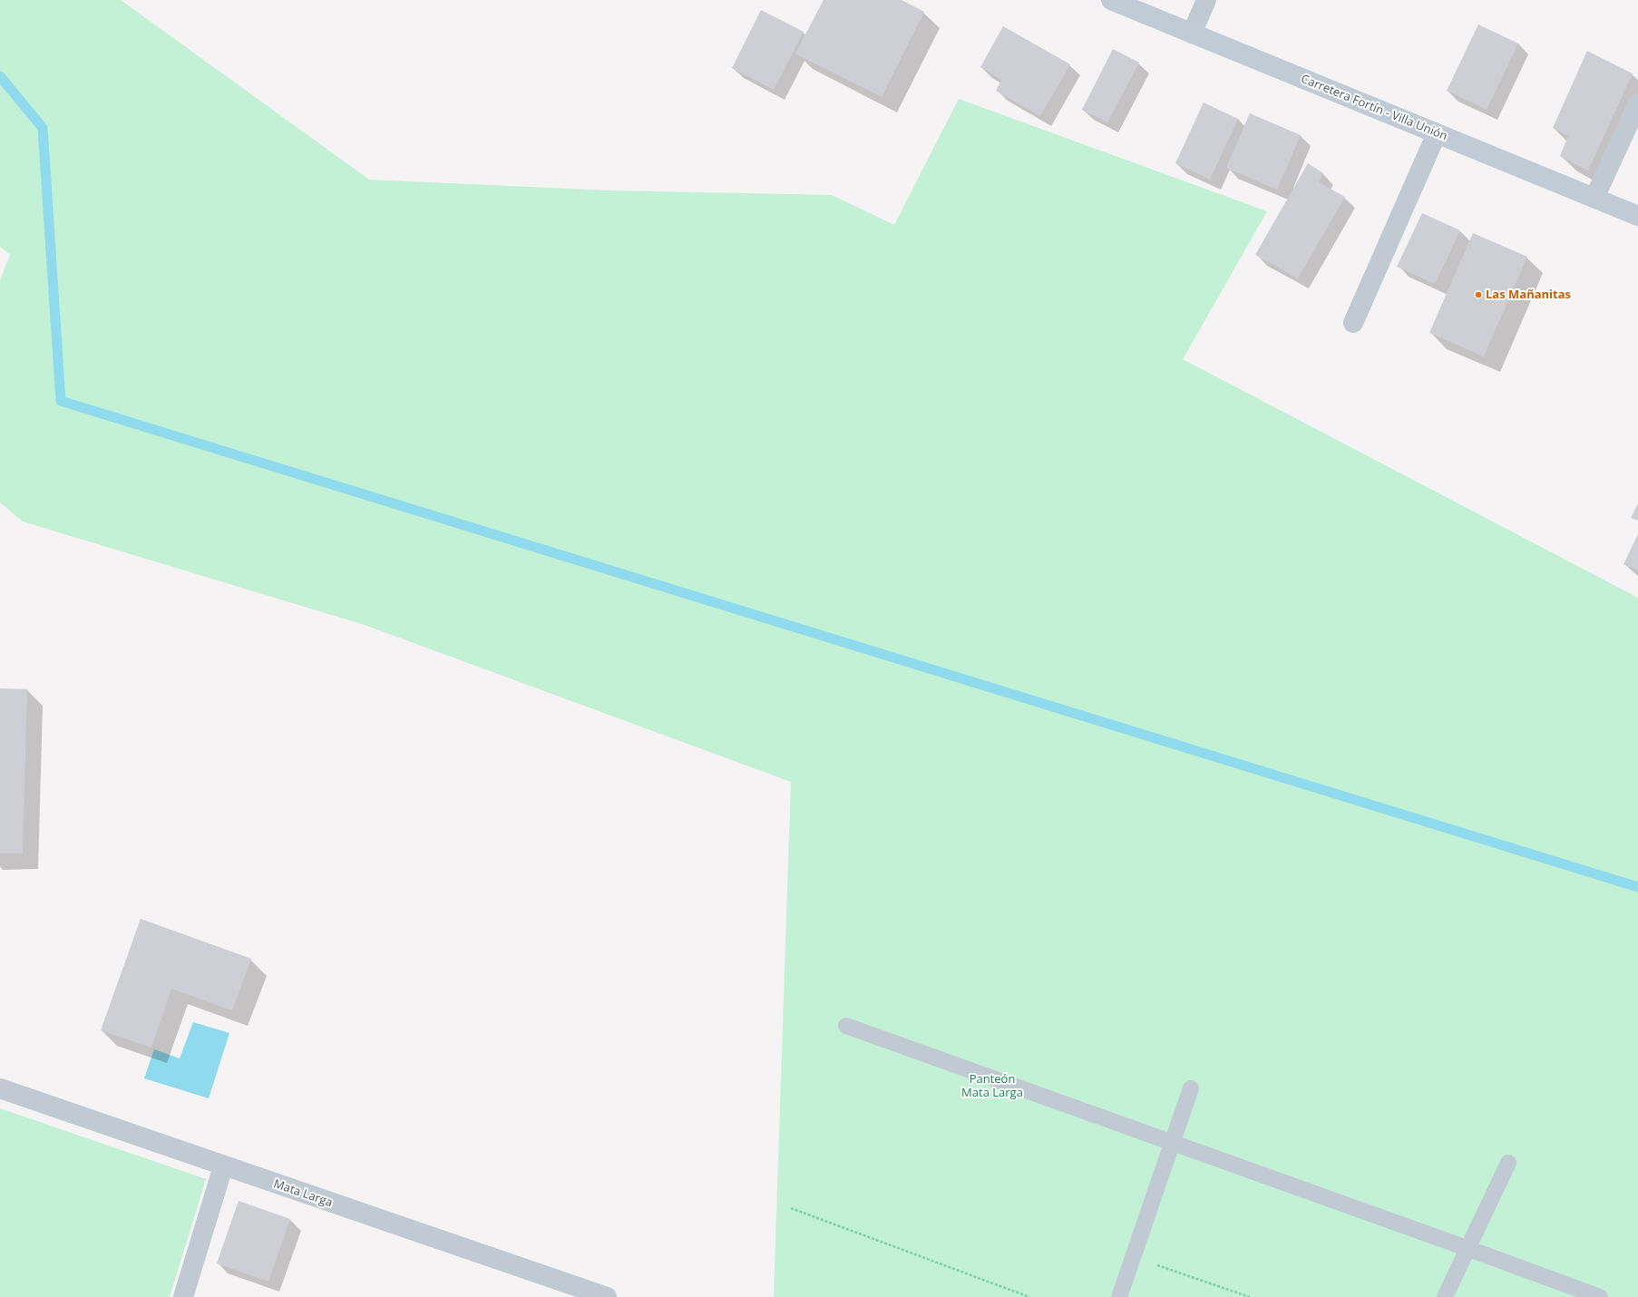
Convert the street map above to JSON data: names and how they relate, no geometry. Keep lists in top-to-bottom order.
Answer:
{
  "streets": {
    "main road": ["Carretera Fortín - Villa Unión"],
    "street": ["Mata Larga"]
  },
  "parks": ["Panteón Mata Larga"],
  "places": ["Las Mañanitas"]
}
